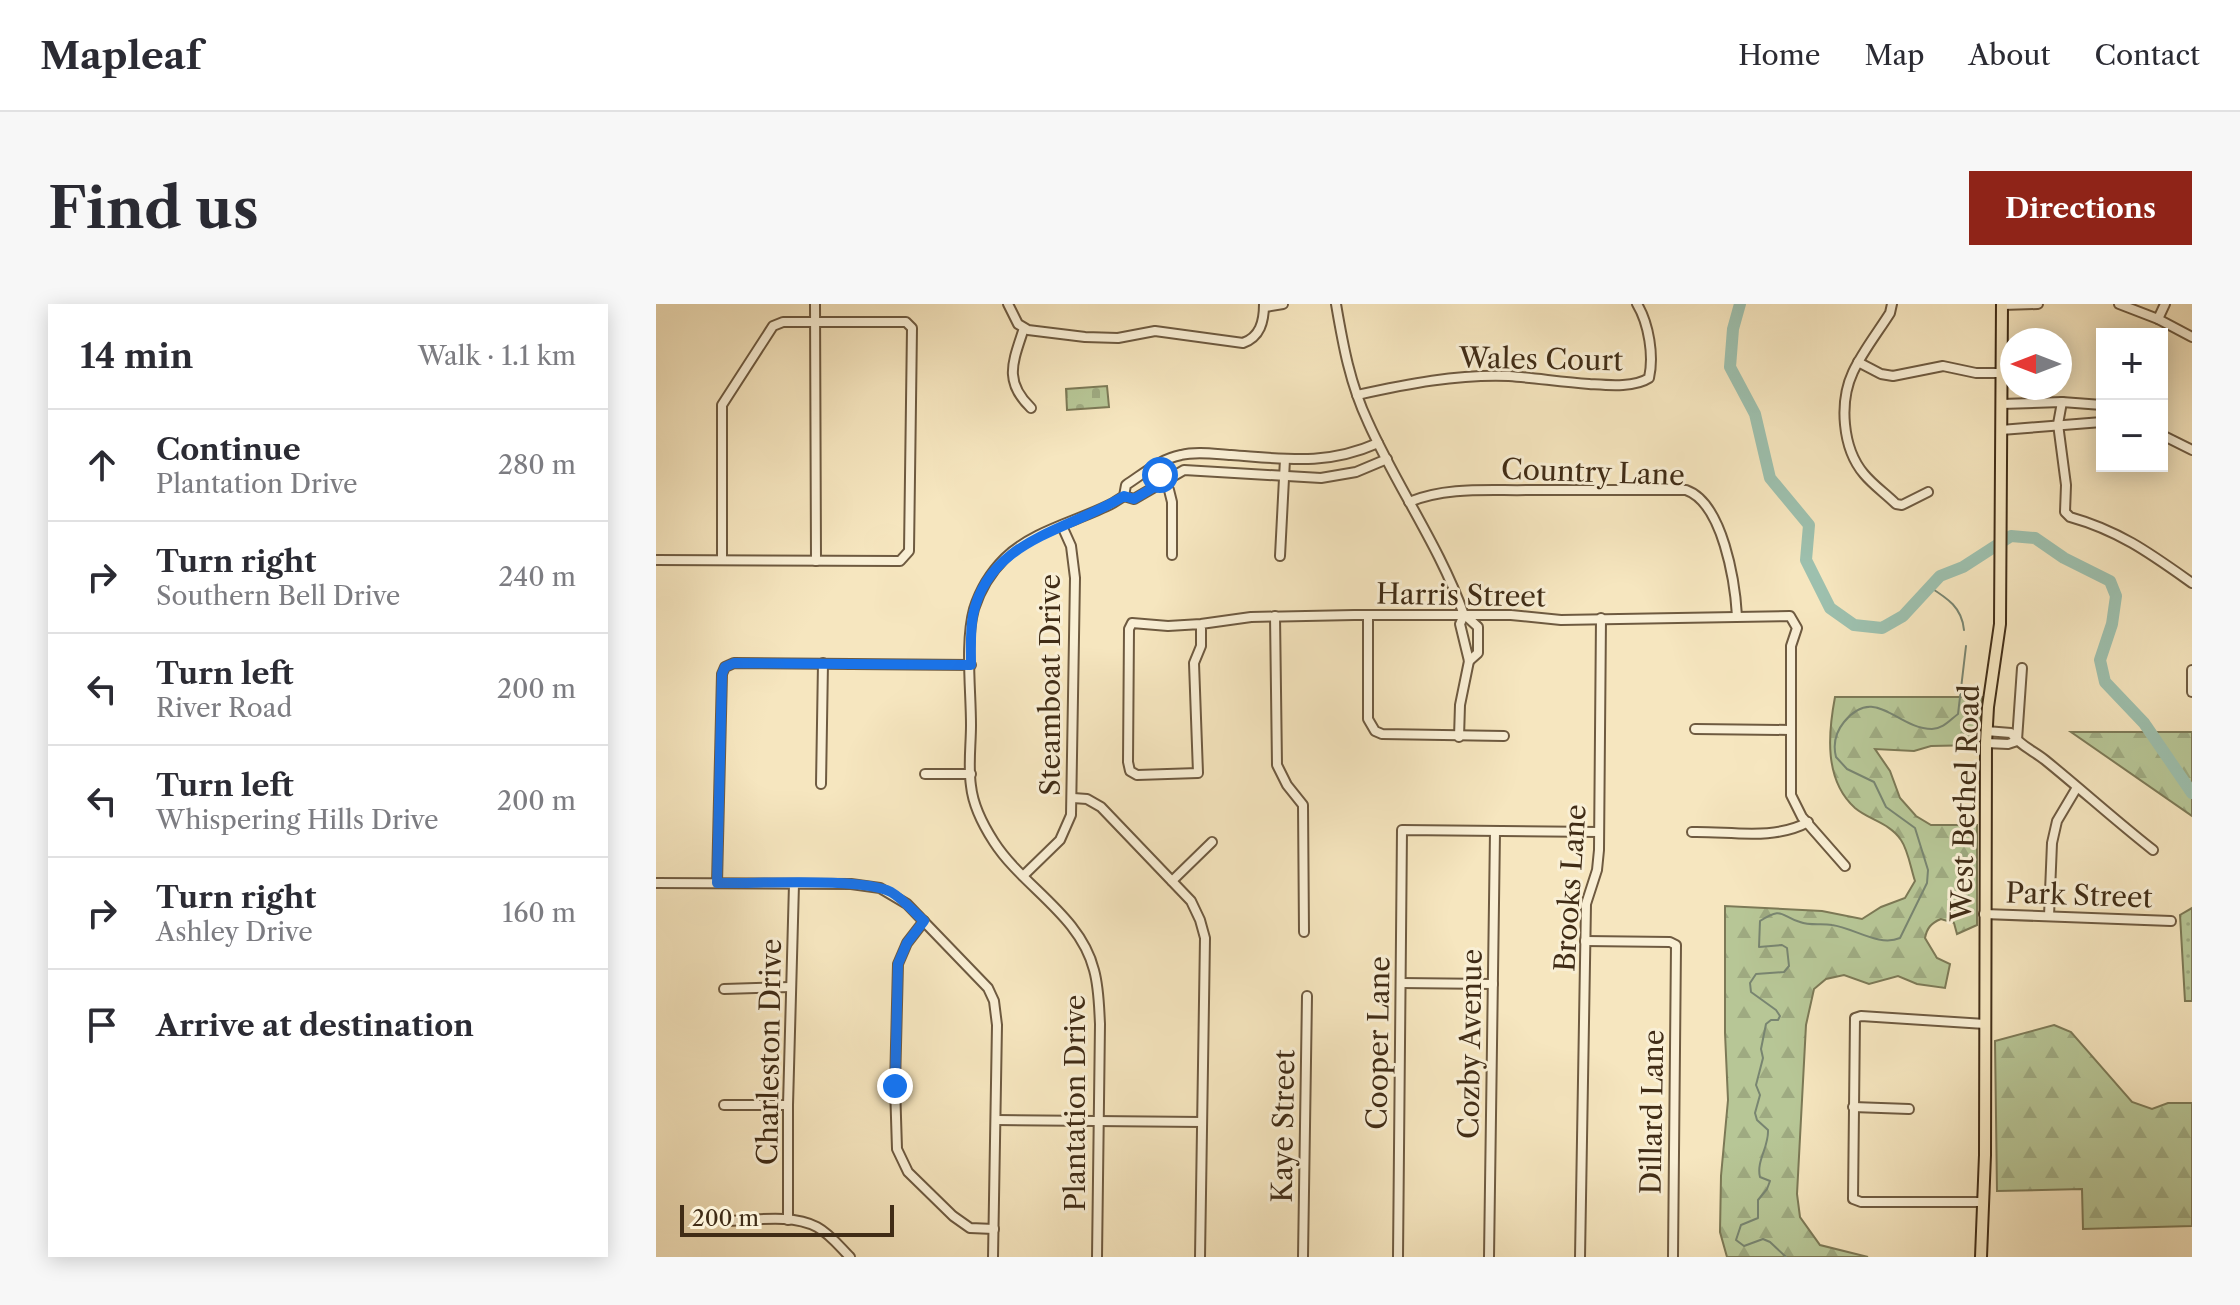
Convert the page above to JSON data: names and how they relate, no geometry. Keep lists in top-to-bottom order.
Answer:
{
  "streets": {
    "main road": ["West Bethel Road"],
    "street": [
      "Wales Court",
      "Country Lane",
      "Harris Street",
      "Steamboat Drive",
      "Brooks Lane",
      "Park Street",
      "Cooper Lane",
      "Cozby Avenue",
      "Charleston Drive",
      "Plantation Drive",
      "Dillard Lane",
      "Kaye Street"
    ]
  },
  "crossings": [
    ["Country Lane", "Harris Street"],
    ["Harris Street", "Brooks Lane"],
    ["Steamboat Drive", "Plantation Drive"],
    ["West Bethel Road", "Park Street"],
    ["Brooks Lane", "Dillard Lane"],
    ["Cooper Lane", "Cozby Avenue"]
  ],
  "scale_bar": "200 m",
  "north": "left",
  "page": {
    "header": "Mapleaf",
    "nav": [
      "Home",
      "Map",
      "About",
      "Contact"
    ],
    "buttons": "Directions",
    "title": "Find us",
    "heading": ["14 min", "Walk · 1.1 km"],
    "map_buttons": ["+", "−"],
    "list": [
      ["Continue", "Plantation Drive", "280 m"],
      ["Turn right", "Southern Bell Drive", "240 m"],
      ["Turn left", "River Road", "200 m"],
      ["Turn left", "Whispering Hills Drive", "200 m"],
      ["Turn right", "Ashley Drive", "160 m"],
      "Arrive at destination"
    ],
    "scale": "200 m"
  }
}
